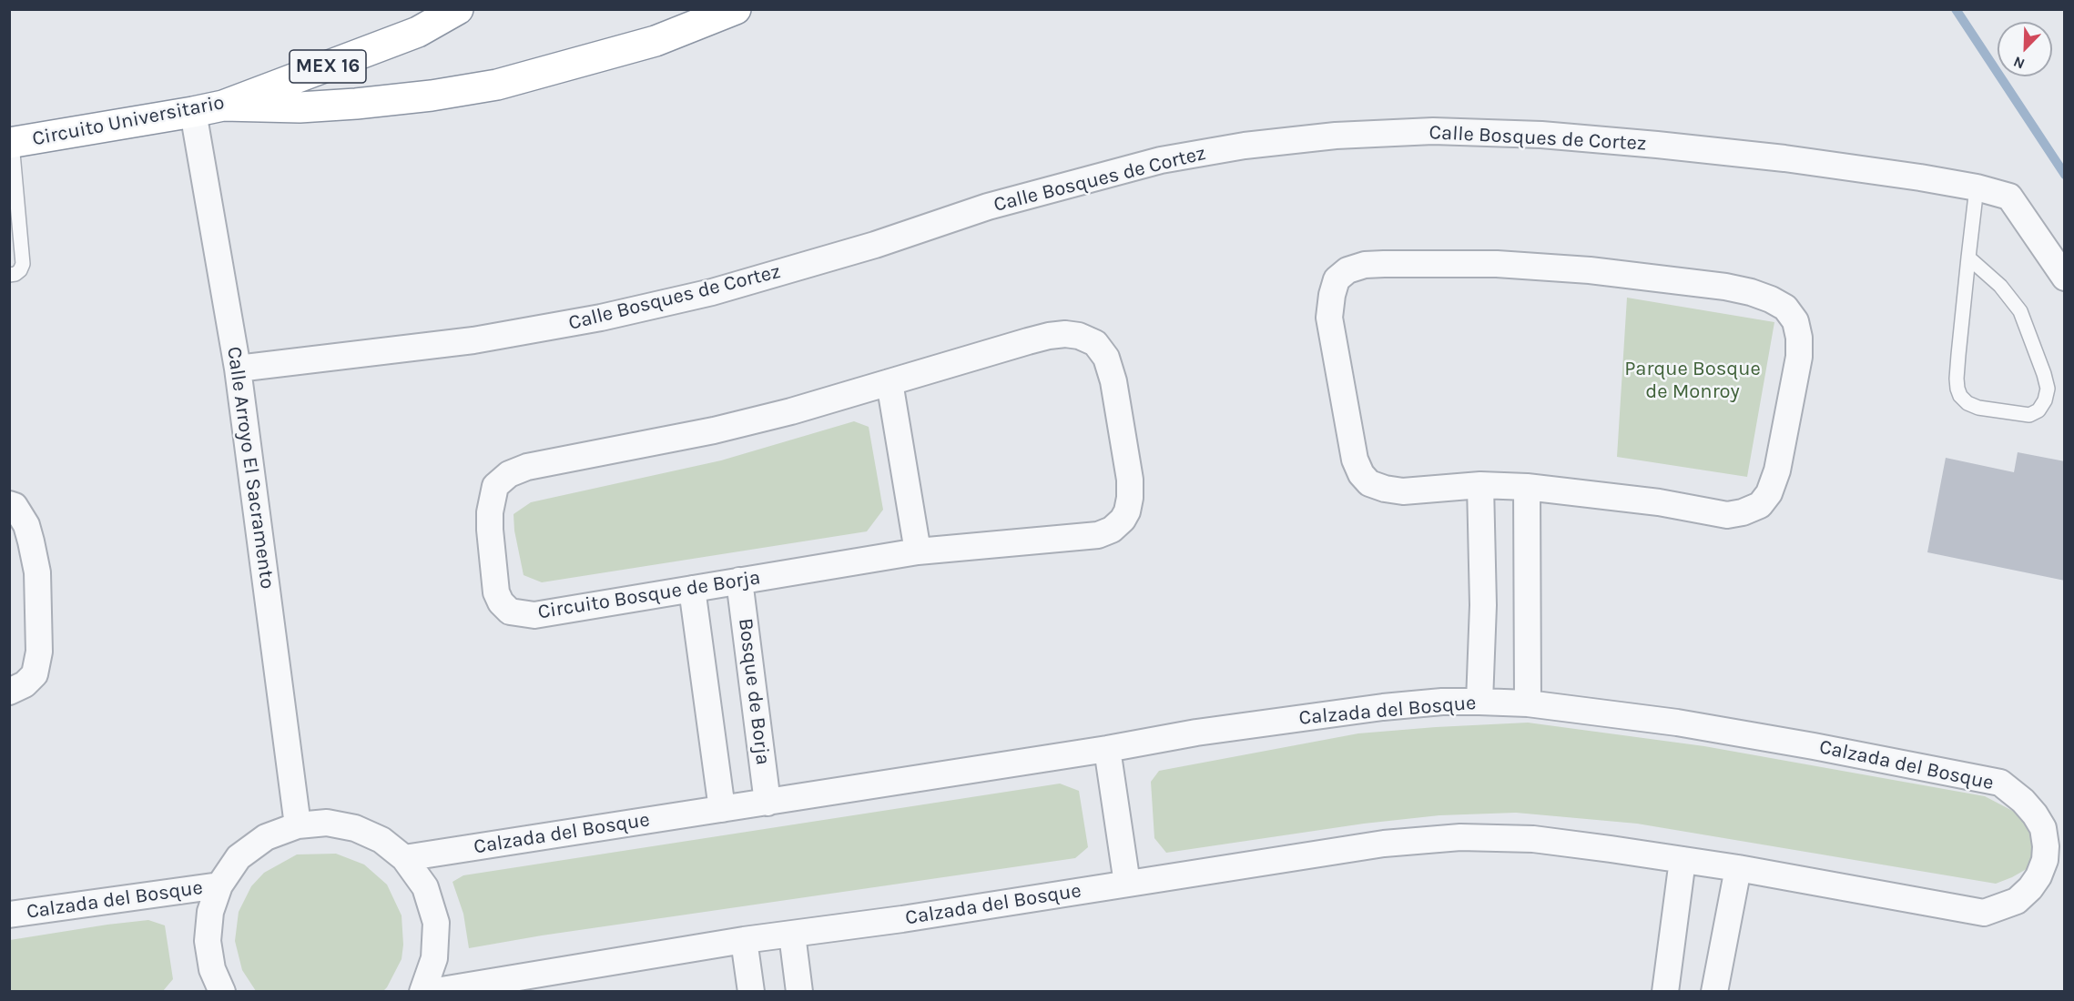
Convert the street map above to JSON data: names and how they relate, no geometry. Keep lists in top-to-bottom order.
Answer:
{
  "streets": {
    "highway": ["MEX 16", "Circuito Universitario"],
    "street": [
      "Calle Bosques de Cortez",
      "Calle Arroyo El Sacramento",
      "Circuito Bosque de Borja",
      "Bosque de Borja",
      "Calzada del Bosque"
    ]
  },
  "crossings": [
    ["Circuito Universitario", "Calle Arroyo El Sacramento"],
    ["Calle Bosques de Cortez", "Calle Arroyo El Sacramento"],
    ["Circuito Bosque de Borja", "Bosque de Borja"],
    ["Bosque de Borja", "Calzada del Bosque"]
  ],
  "parks": ["Parque Bosque de Monroy"],
  "north": "bottom left"
}
